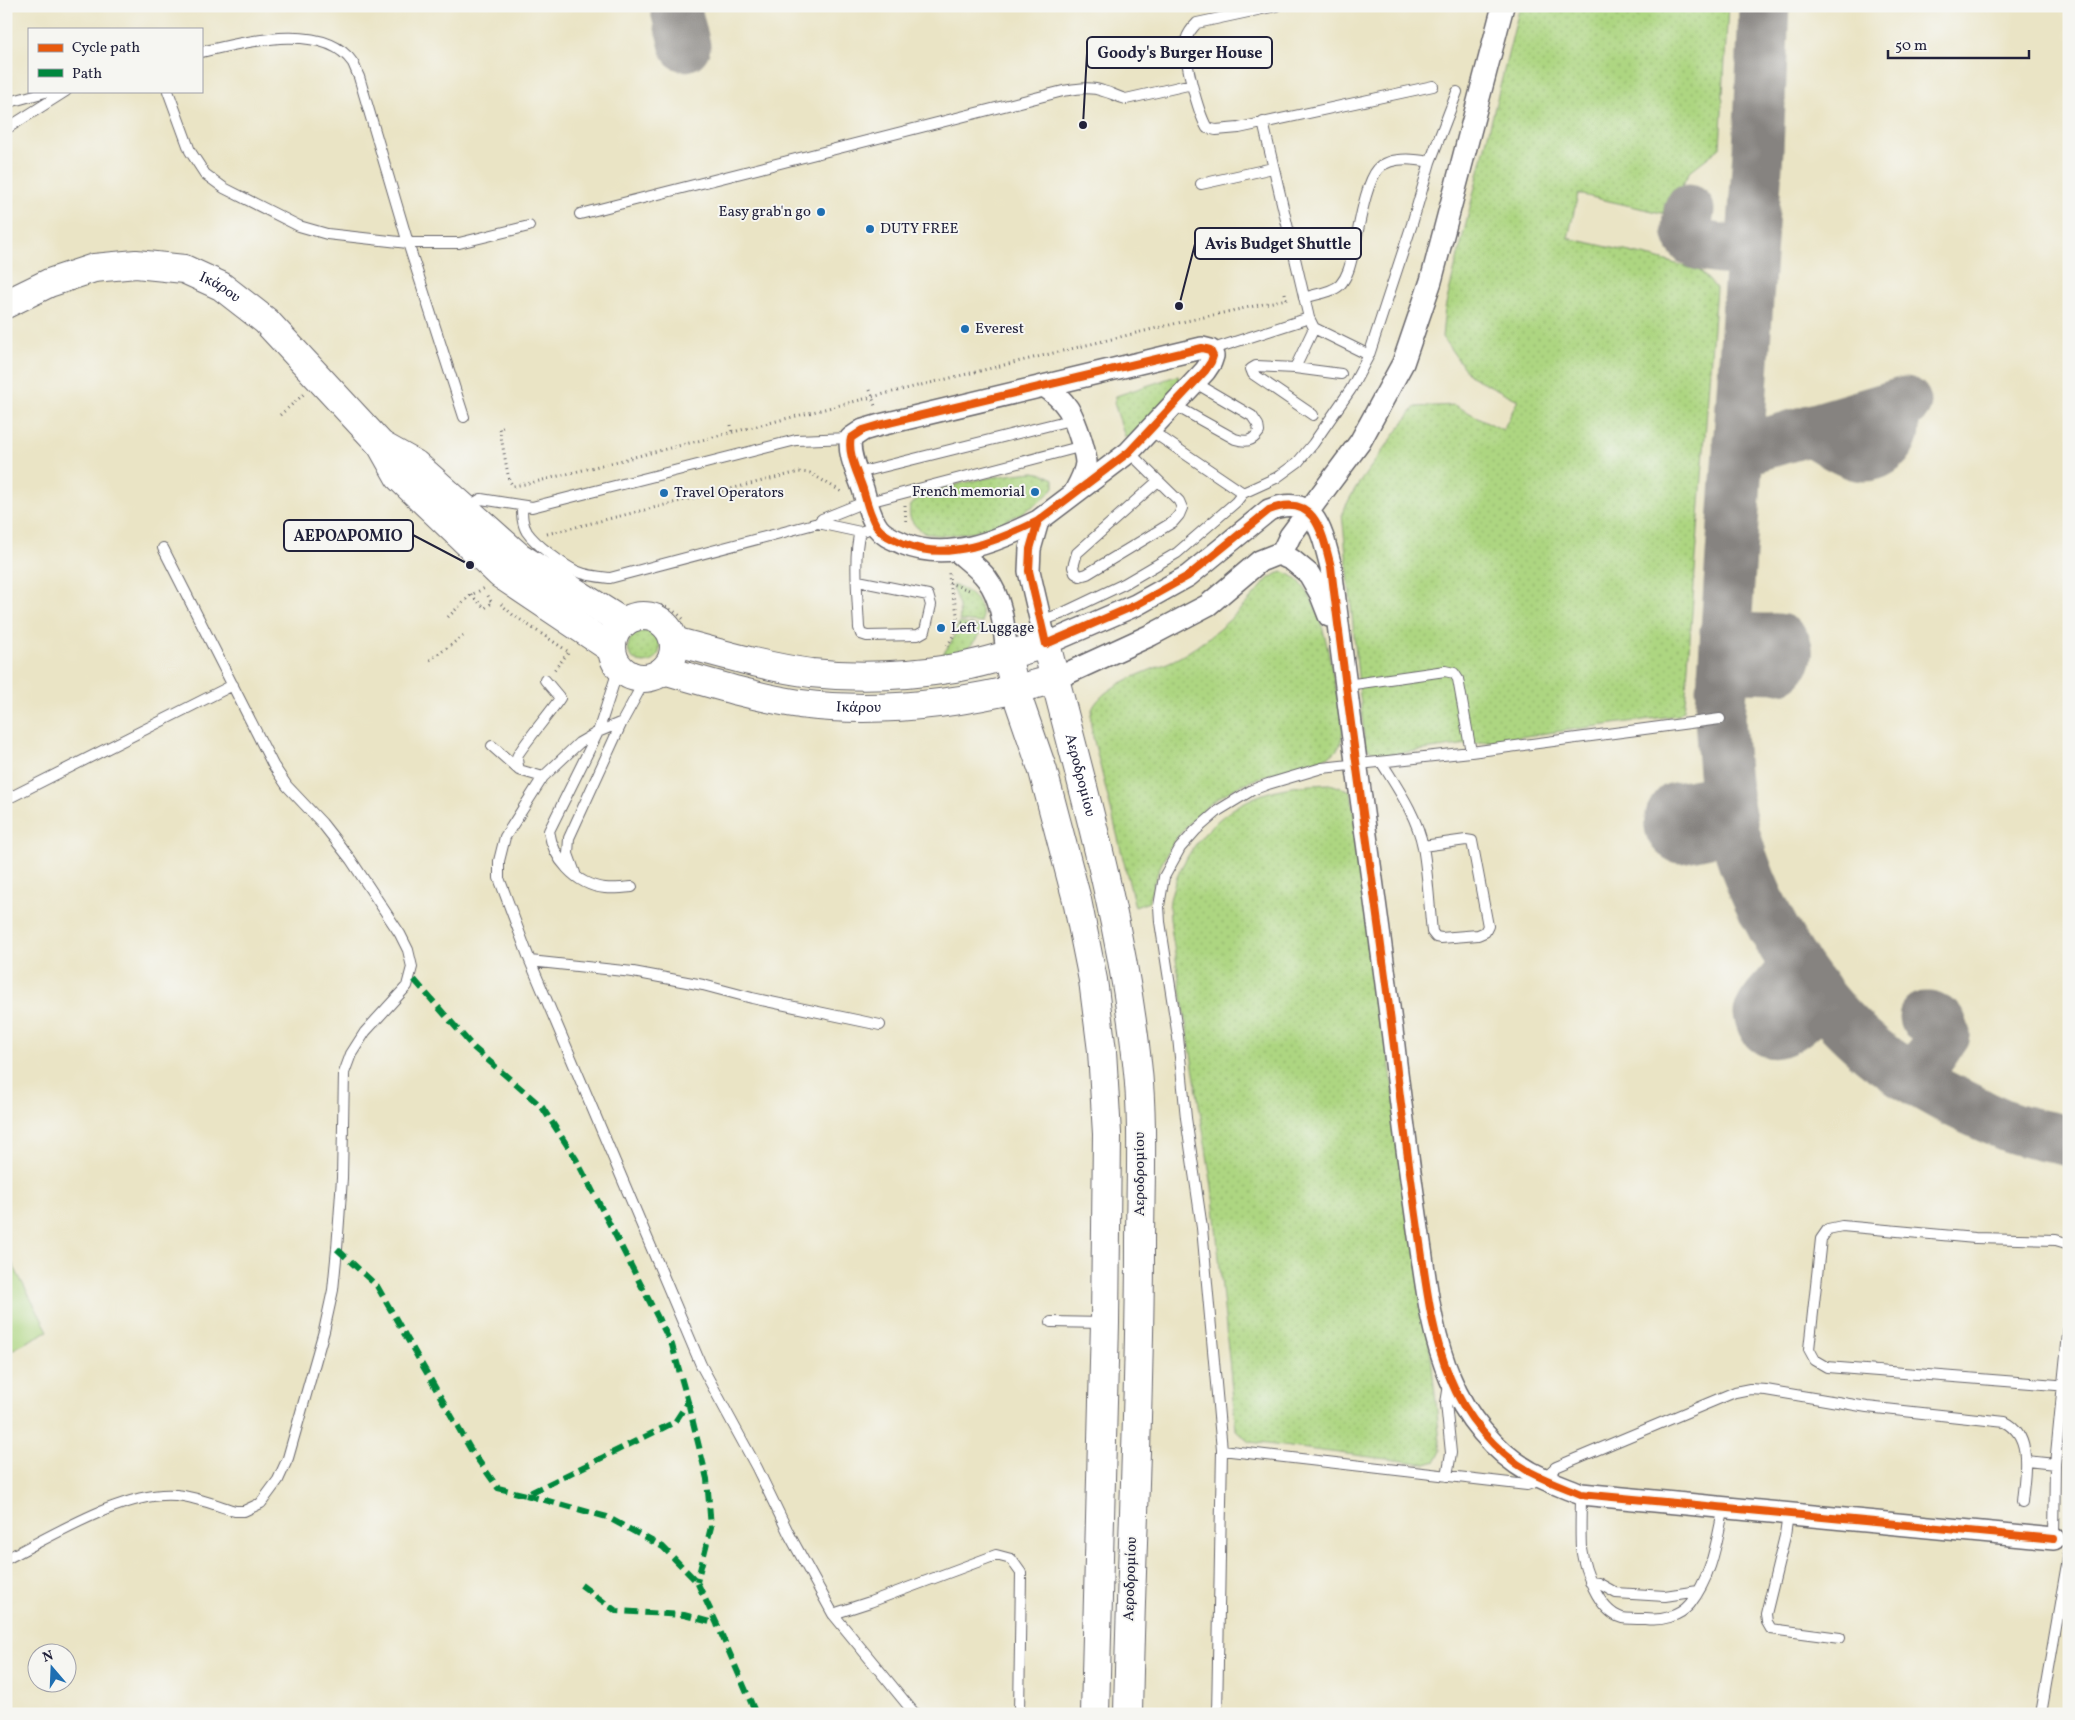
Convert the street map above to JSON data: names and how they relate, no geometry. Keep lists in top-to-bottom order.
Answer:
{
  "streets": {
    "main road": ["Ικάρου", "Αεροδρομίου"]
  },
  "crossings": [
    ["Ικάρου", "Αεροδρομίου"]
  ],
  "places": [
    "Goody's Burger House",
    "Easy grab'n go",
    "DUTY FREE",
    "Avis Budget Shuttle",
    "Everest",
    "French memorial",
    "Travel Operators",
    "ΑΕΡΟΔΡΟΜΙΟ",
    "Left Luggage"
  ],
  "legend": ["Cycle path", "Path"],
  "scale_bar": "50 m",
  "north": "top"
}
